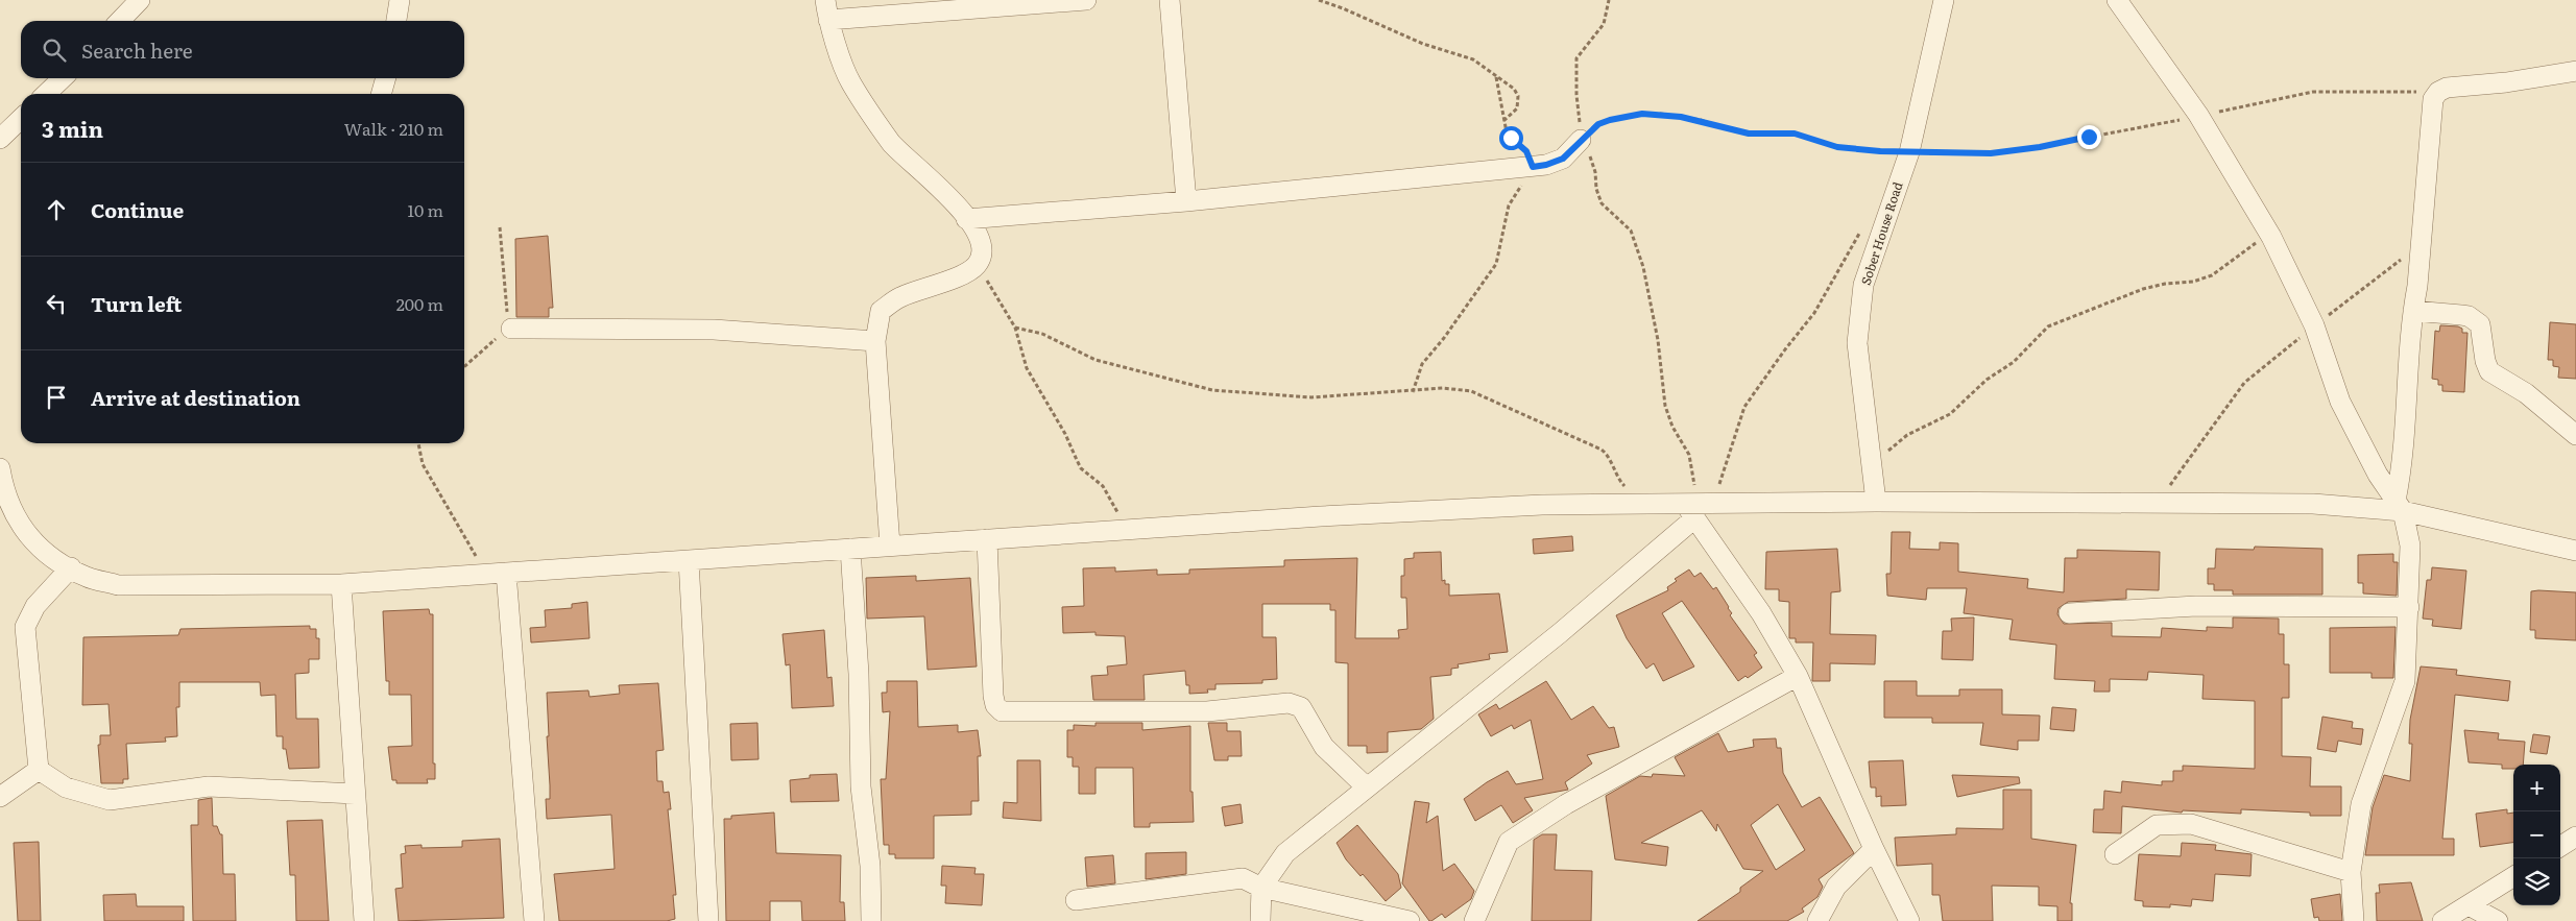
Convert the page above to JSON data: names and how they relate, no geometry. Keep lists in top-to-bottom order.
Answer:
{
  "streets": {
    "street": ["Sober House Road"]
  },
  "page": {
    "search": "Search here",
    "heading": ["3 min", "Walk · 210 m"],
    "list": [
      ["Continue", "10 m"],
      ["Turn left", "200 m"],
      "Arrive at destination"
    ],
    "map_buttons": ["+", "−"]
  }
}
